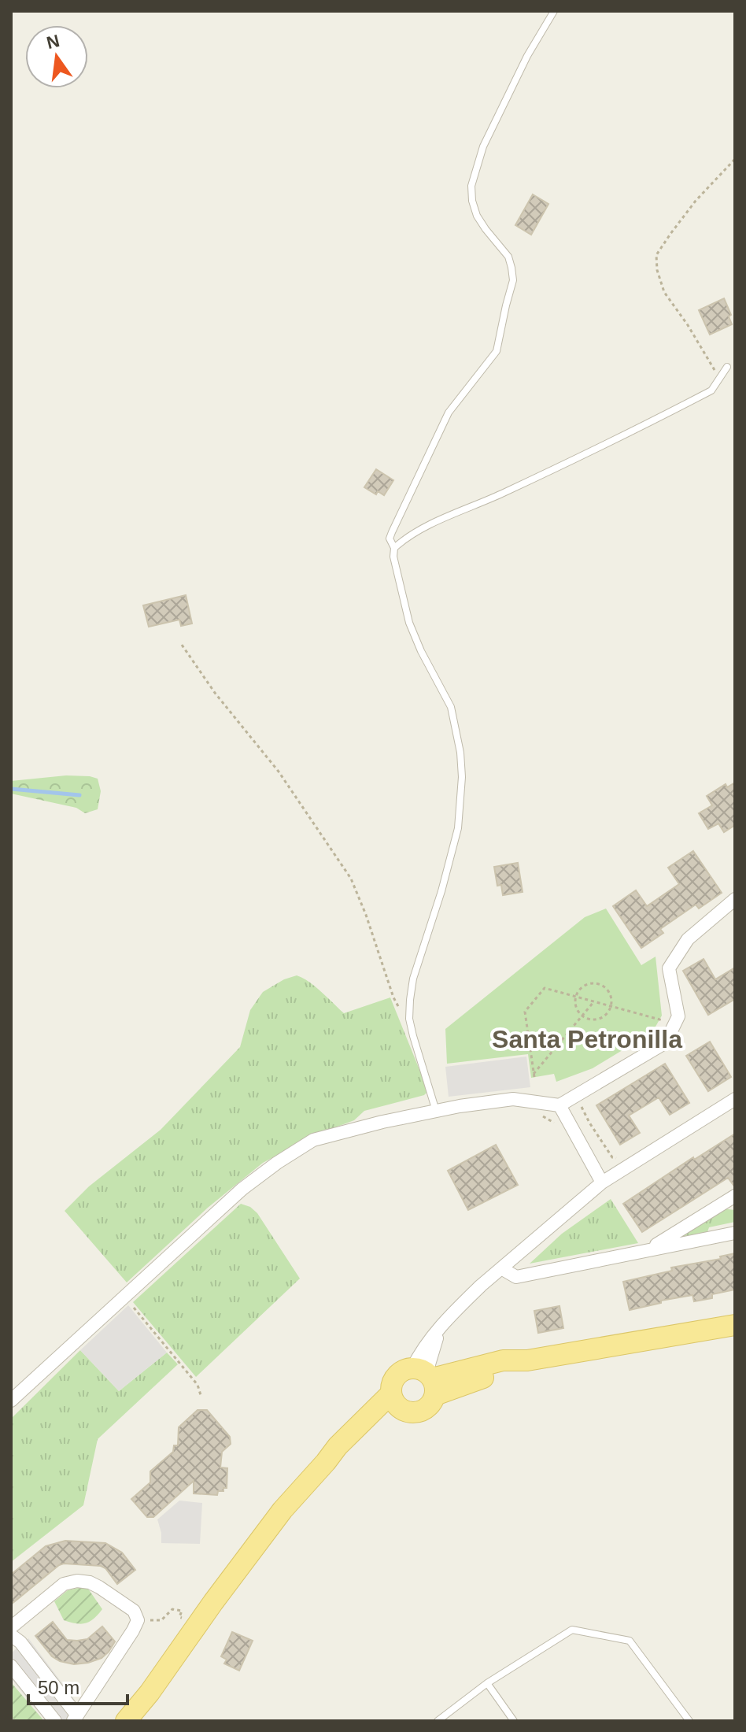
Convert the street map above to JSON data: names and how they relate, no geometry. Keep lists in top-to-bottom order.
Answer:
{
  "districts": ["Santa Petronilla"],
  "scale_bar": "50 m",
  "north": "top"
}
